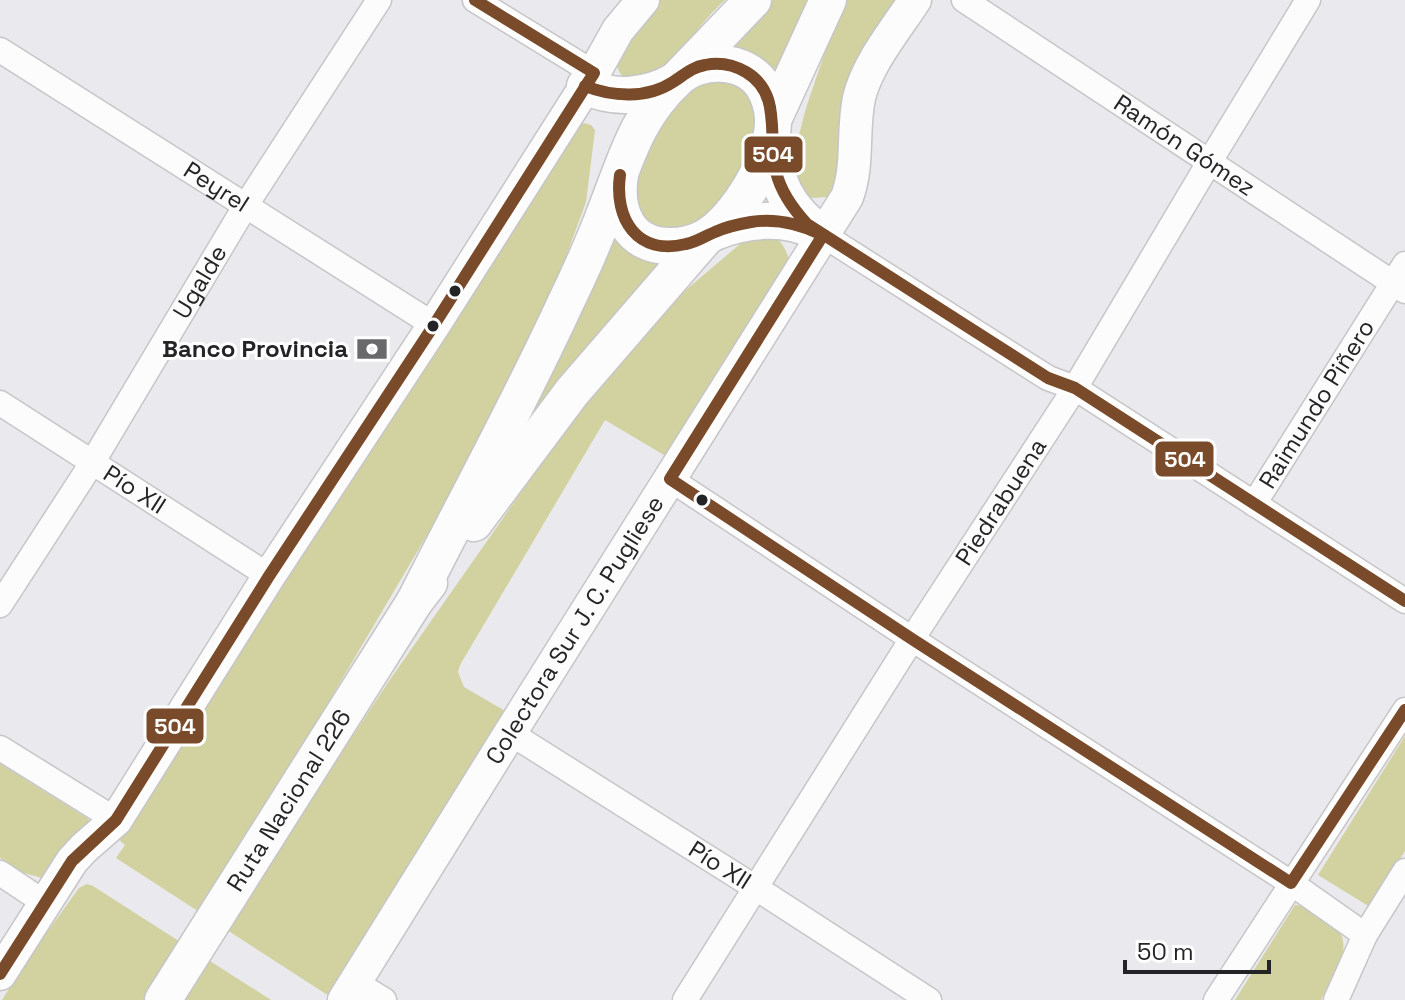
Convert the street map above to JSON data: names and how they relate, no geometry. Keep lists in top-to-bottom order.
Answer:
{
  "streets": {
    "highway": ["Ruta Nacional 226"],
    "main road": ["Colectora Sur J. C. Pugliese"],
    "street": [
      "Ramón Gómez",
      "Peyrel",
      "Ugalde",
      "Raimundo Piñero",
      "Pío XII",
      "Piedrabuena"
    ]
  },
  "crossings": [
    ["Ramón Gómez", "Raimundo Piñero"],
    ["Ramón Gómez", "Piedrabuena"],
    ["Peyrel", "Ugalde"],
    ["Ugalde", "Pío XII"],
    ["Pío XII", "Piedrabuena"],
    ["Pío XII", "Colectora Sur J. C. Pugliese"]
  ],
  "places": {
    "bank": ["Banco Provincia"]
  },
  "lines": ["transit line 504"],
  "scale_bar": "50 m"
}
